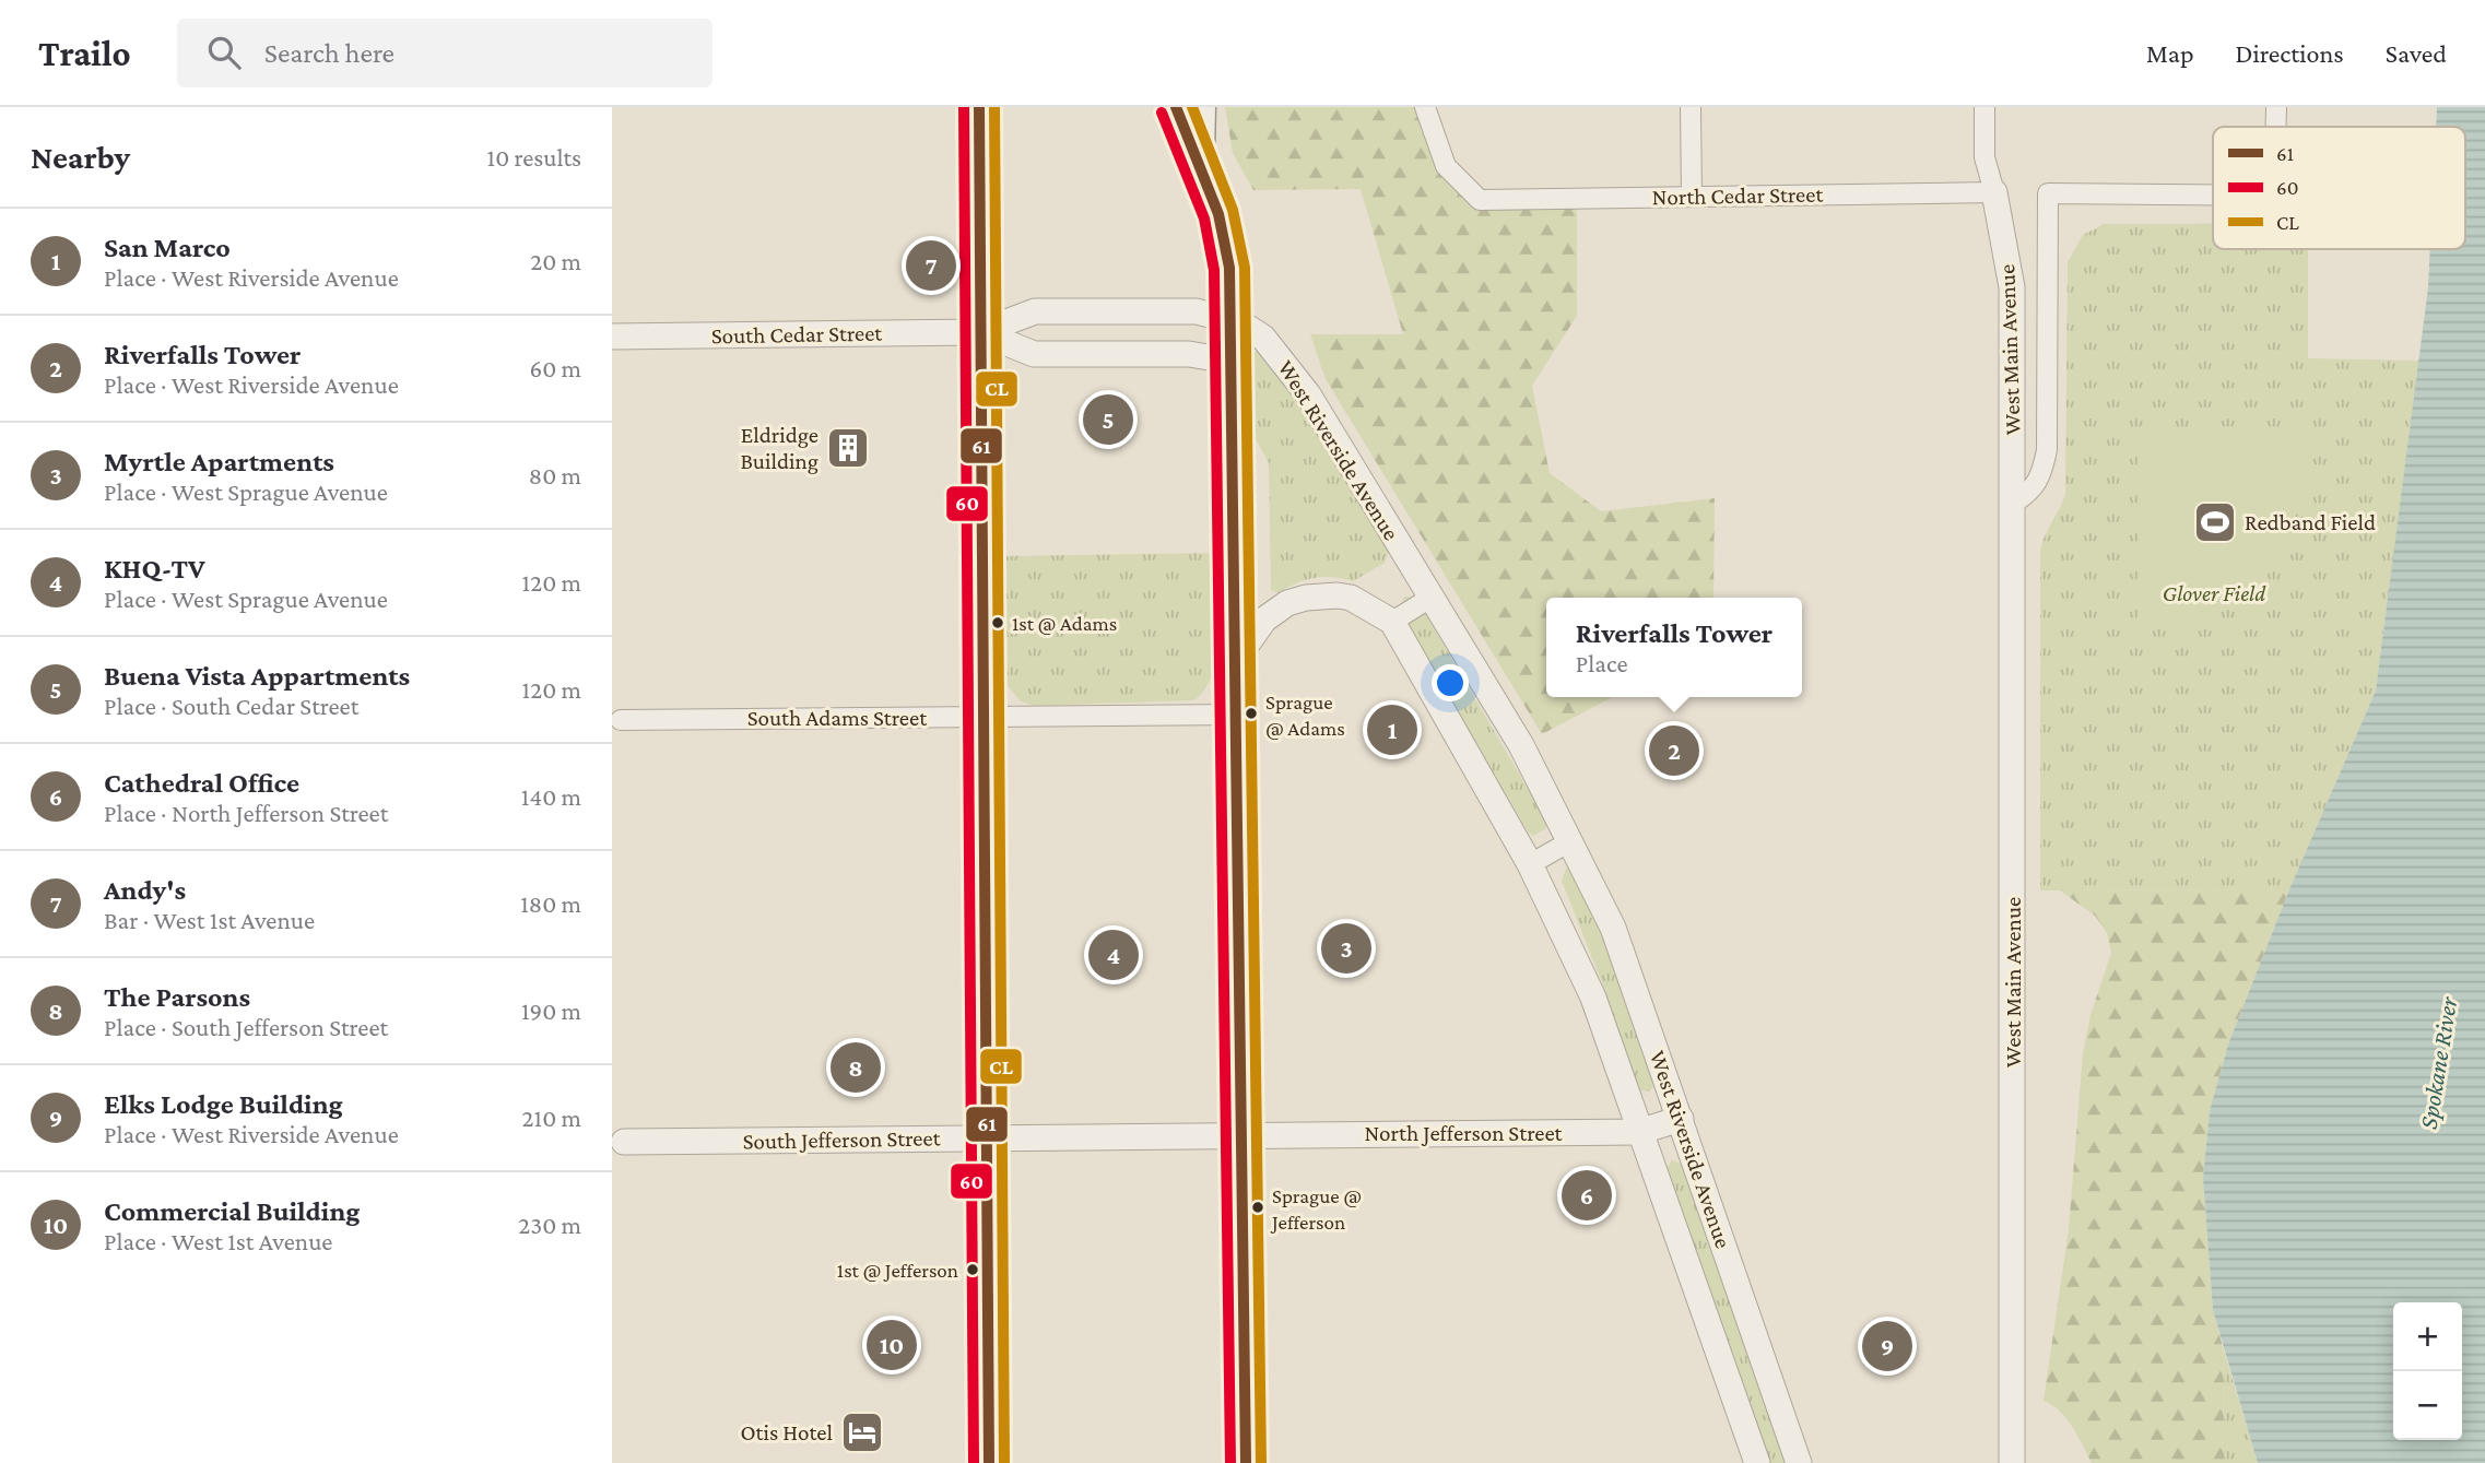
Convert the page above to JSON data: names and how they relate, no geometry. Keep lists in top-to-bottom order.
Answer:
{
  "streets": {
    "street": [
      "North Cedar Street",
      "South Cedar Street",
      "West Main Avenue",
      "West Riverside Avenue",
      "South Adams Street",
      "North Jefferson Street",
      "South Jefferson Street"
    ]
  },
  "crossings": [
    ["North Cedar Street", "West Main Avenue"],
    ["South Cedar Street", "West Riverside Avenue"],
    ["West Riverside Avenue", "North Jefferson Street"],
    ["North Jefferson Street", "South Jefferson Street"]
  ],
  "water": ["Spokane River"],
  "parks": ["Glover Field"],
  "places": {
    "building": ["Eldridge Building"],
    "sports": ["Redband Field"],
    "other": [
      "1st @ Adams",
      "Sprague @ Adams",
      "Sprague @ Jefferson",
      "1st @ Jefferson"
    ],
    "hotel": ["Otis Hotel"]
  },
  "lines": ["transit line 61", "transit line 60", "transit line CL"],
  "legend": ["61", "60", "CL"],
  "page": {
    "header": "Trailo",
    "search": "Search here",
    "nav": ["Map", "Directions", "Saved"],
    "heading": ["Nearby", "10 results"],
    "list": [
      {
        "mark": "1",
        "name": "San Marco",
        "note": "Place · West Riverside Avenue",
        "value": "20 m"
      },
      {
        "mark": "2",
        "name": "Riverfalls Tower",
        "note": "Place · West Riverside Avenue",
        "value": "60 m"
      },
      {
        "mark": "3",
        "name": "Myrtle Apartments",
        "note": "Place · West Sprague Avenue",
        "value": "80 m"
      },
      {
        "mark": "4",
        "name": "KHQ-TV",
        "note": "Place · West Sprague Avenue",
        "value": "120 m"
      },
      {
        "mark": "5",
        "name": "Buena Vista Appartments",
        "note": "Place · South Cedar Street",
        "value": "120 m"
      },
      {
        "mark": "6",
        "name": "Cathedral Office",
        "note": "Place · North Jefferson Street",
        "value": "140 m"
      },
      {
        "mark": "7",
        "name": "Andy's",
        "note": "Bar · West 1st Avenue",
        "value": "180 m"
      },
      {
        "mark": "8",
        "name": "The Parsons",
        "note": "Place · South Jefferson Street",
        "value": "190 m"
      },
      {
        "mark": "9",
        "name": "Elks Lodge Building",
        "note": "Place · West Riverside Avenue",
        "value": "210 m"
      },
      {
        "mark": "10",
        "name": "Commercial Building",
        "note": "Place · West 1st Avenue",
        "value": "230 m"
      }
    ],
    "pins": [
      "7",
      "5",
      "1",
      "2",
      "3",
      "4",
      "8",
      "6",
      "10",
      "9"
    ],
    "popup": ["Riverfalls Tower", "Place"],
    "map_buttons": ["+", "−"]
  }
}
